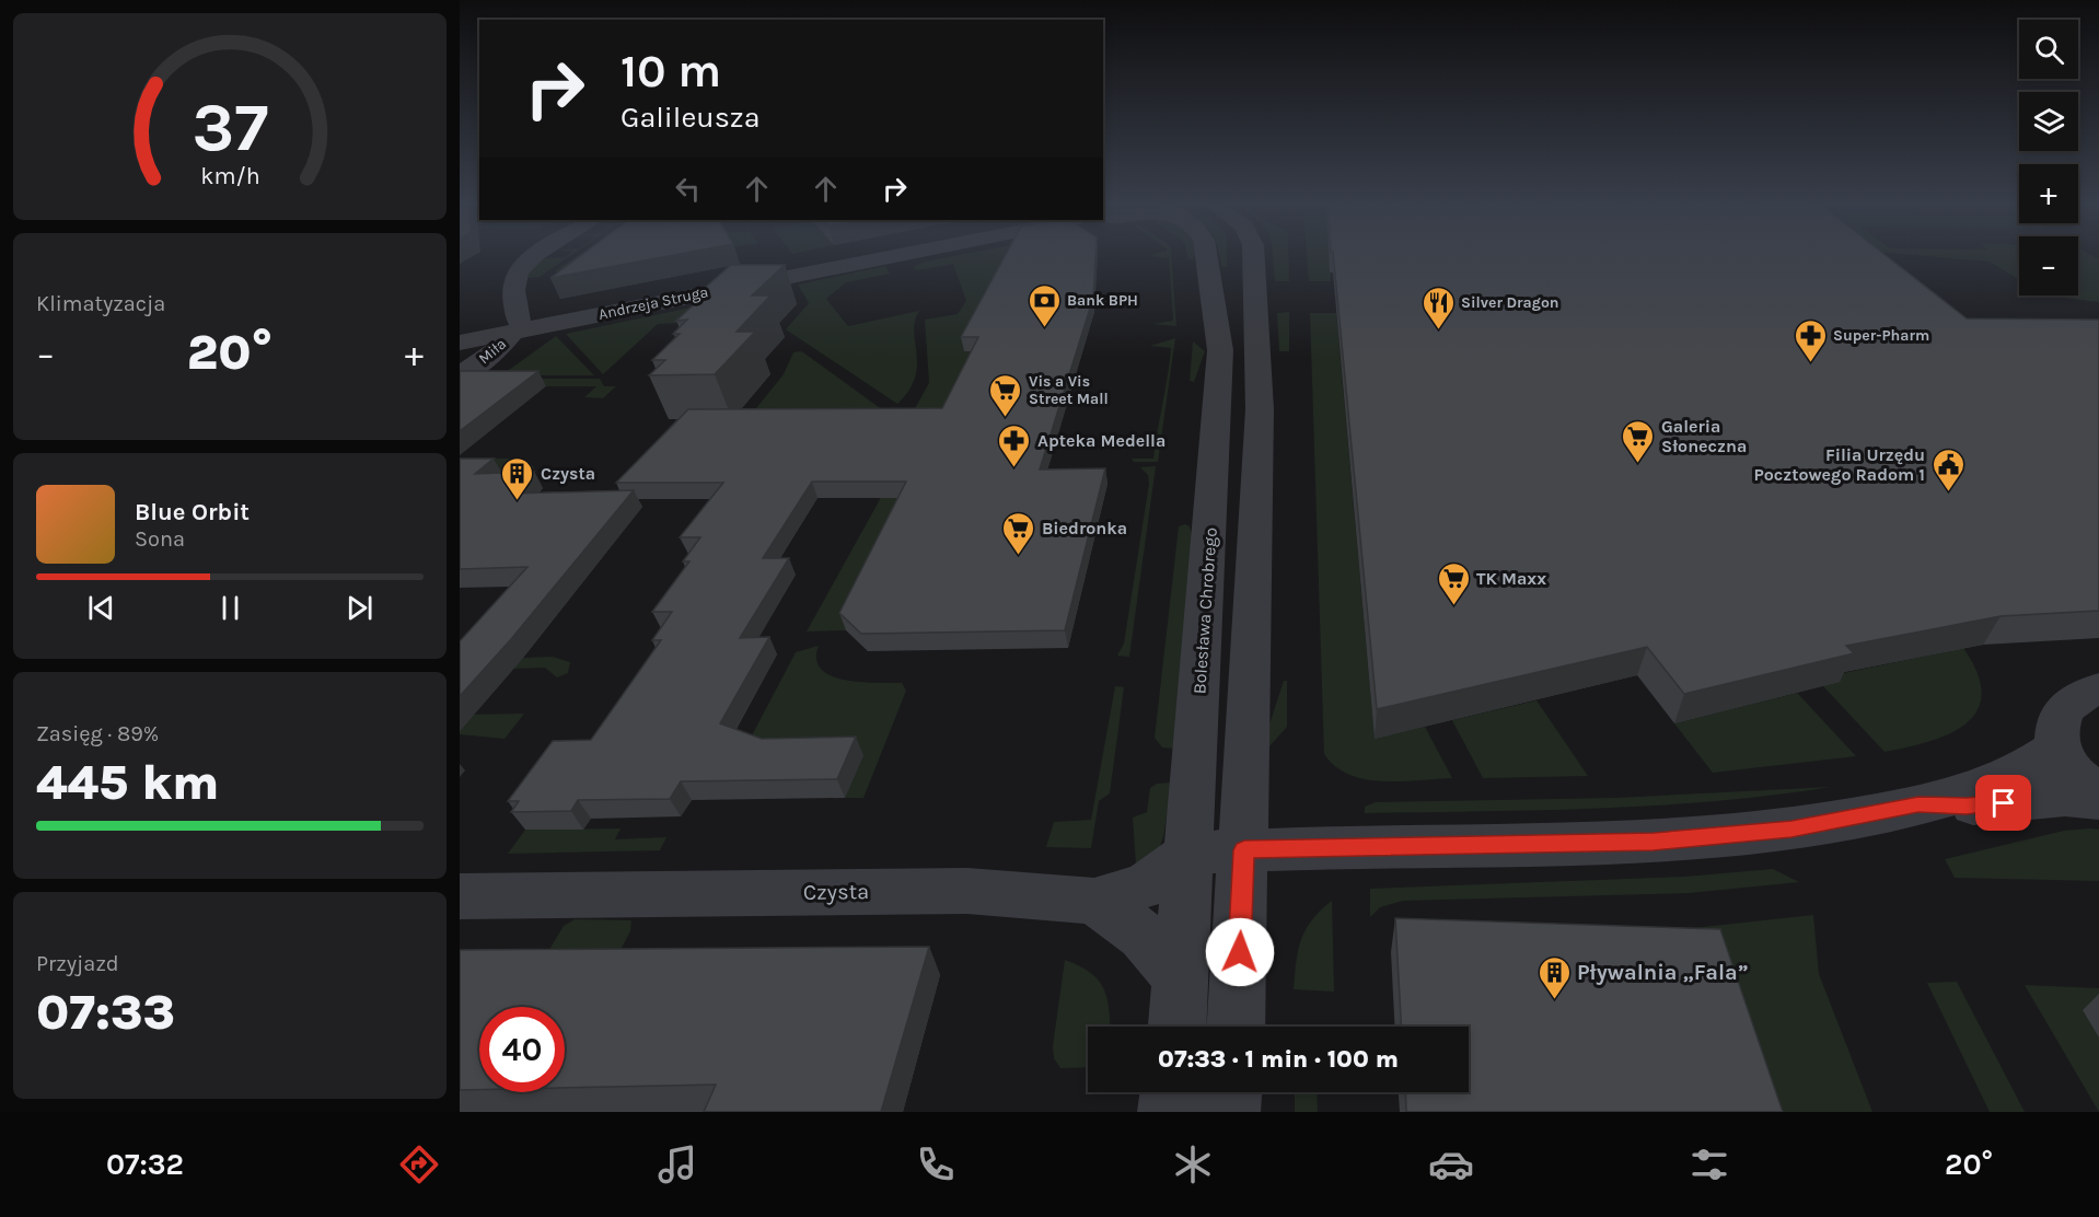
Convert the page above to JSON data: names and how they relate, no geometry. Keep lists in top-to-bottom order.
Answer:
{
  "streets": {
    "street": [
      "Andrzeja Struga",
      "Miła",
      "Bolesława Chrobrego",
      "Czysta"
    ]
  },
  "crossings": [
    ["Andrzeja Struga", "Miła"],
    ["Bolesława Chrobrego", "Czysta"]
  ],
  "places": {
    "bank": ["Bank BPH"],
    "restaurant": ["Silver Dragon"],
    "pharmacy": ["Super-Pharm", "Apteka Medella"],
    "supermarket": [
      "Vis a Vis Street Mall",
      "Galeria Słoneczna",
      "Biedronka",
      "TK Maxx"
    ],
    "public building": ["Filia Urzędu Pocztowego Radom 1"],
    "building": ["Czysta", "Pływalnia „Fala”"]
  },
  "page": {
    "map_buttons": ["+", "−"],
    "turn": ["10 m", "Galileusza"],
    "tile": [
      "Klimatyzacja",
      ["Zasięg · 89%", "445 km"],
      ["Przyjazd", "07:33"]
    ],
    "heat": ["−", "20°", "+"],
    "song": ["Blue Orbit", "Sona"],
    "limit": "40",
    "trip": "07:33 · 1 min · 100 m",
    "tabs": ["07:32", "20°"],
    "gauge": ["37", "km/h"]
  }
}
